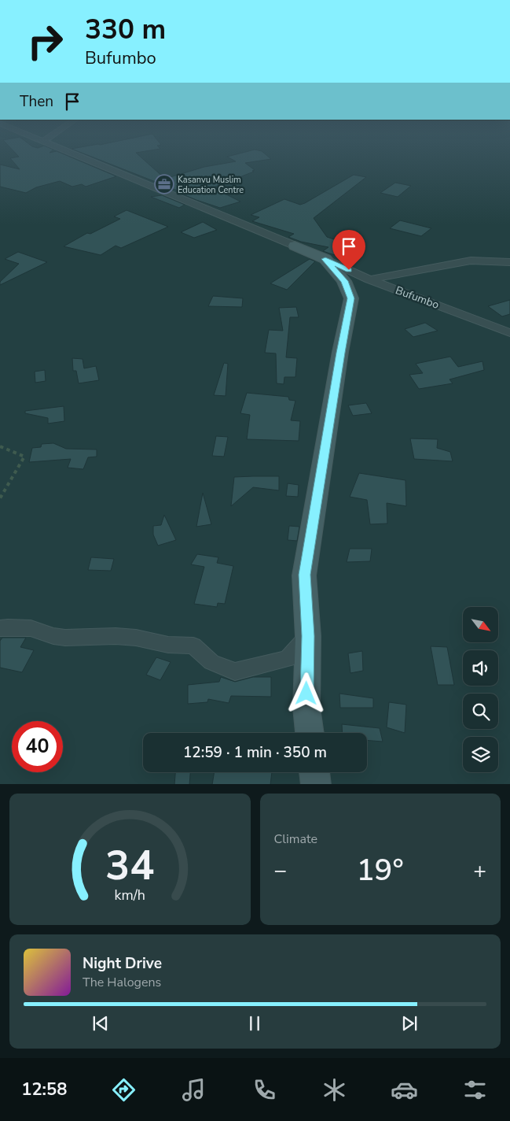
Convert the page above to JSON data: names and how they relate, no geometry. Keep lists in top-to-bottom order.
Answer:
{
  "streets": {
    "street": ["Bufumbo"]
  },
  "places": {
    "office": ["Kasanvu Muslim Education Centre"]
  },
  "north": "bottom right",
  "page": {
    "turn": ["330 m", "Bufumbo"],
    "then": "Then",
    "limit": "40",
    "trip": "12:59 · 1 min · 350 m",
    "tile": "Climate",
    "heat": ["−", "19°", "+"],
    "song": ["Night Drive", "The Halogens"],
    "tabs": "12:58",
    "gauge": ["34", "km/h"]
  }
}
